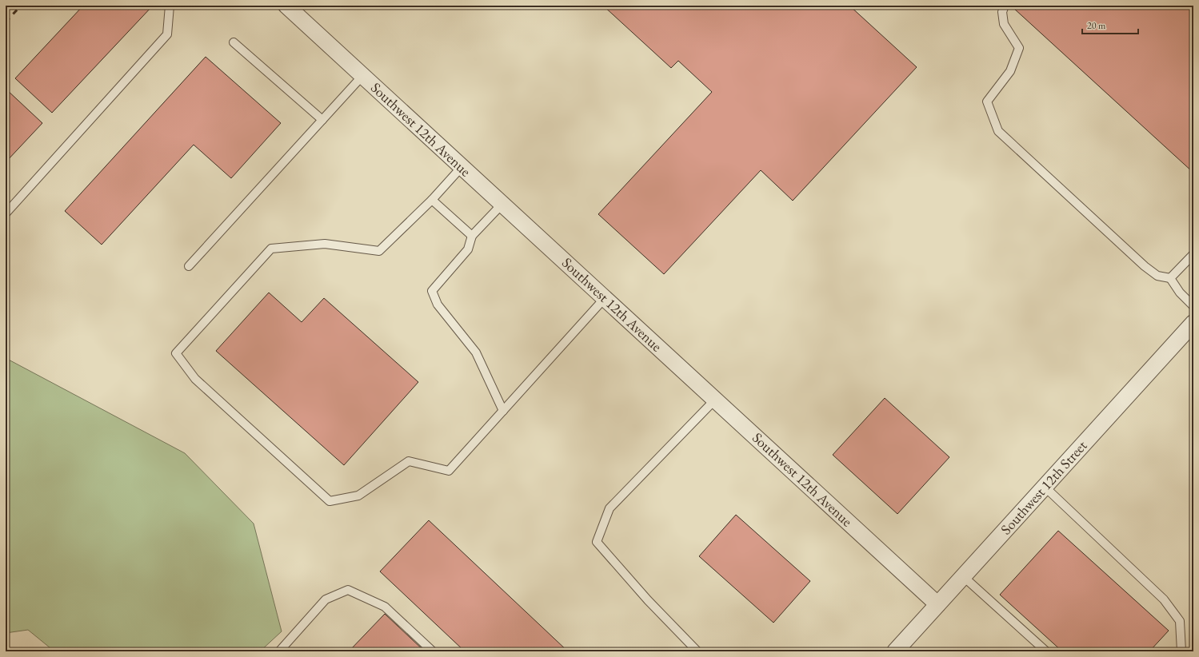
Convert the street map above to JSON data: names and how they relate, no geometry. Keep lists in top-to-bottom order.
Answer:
{
  "streets": {
    "street": ["Southwest 12th Avenue", "Southwest 12th Street"]
  },
  "crossings": [
    ["Southwest 12th Avenue", "Southwest 12th Street"]
  ],
  "scale_bar": "20 m"
}
